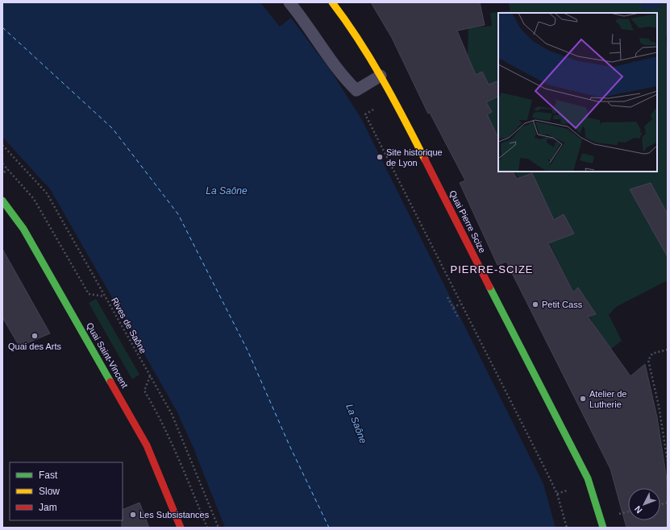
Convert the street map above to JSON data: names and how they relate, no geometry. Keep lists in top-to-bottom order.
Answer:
{
  "streets": {
    "main road": ["Quai Pierre Scize", "Quai Saint-Vincent"],
    "path": ["Rives de Saône"]
  },
  "districts": ["PIERRE-SCIZE"],
  "water": ["La Saône"],
  "places": [
    "Site historique de Lyon",
    "Petit Cass",
    "Quai des Arts",
    "Atelier de Lutherie",
    "Les Subsistances"
  ],
  "legend": ["Fast", "Slow", "Jam"],
  "north": "bottom left"
}
